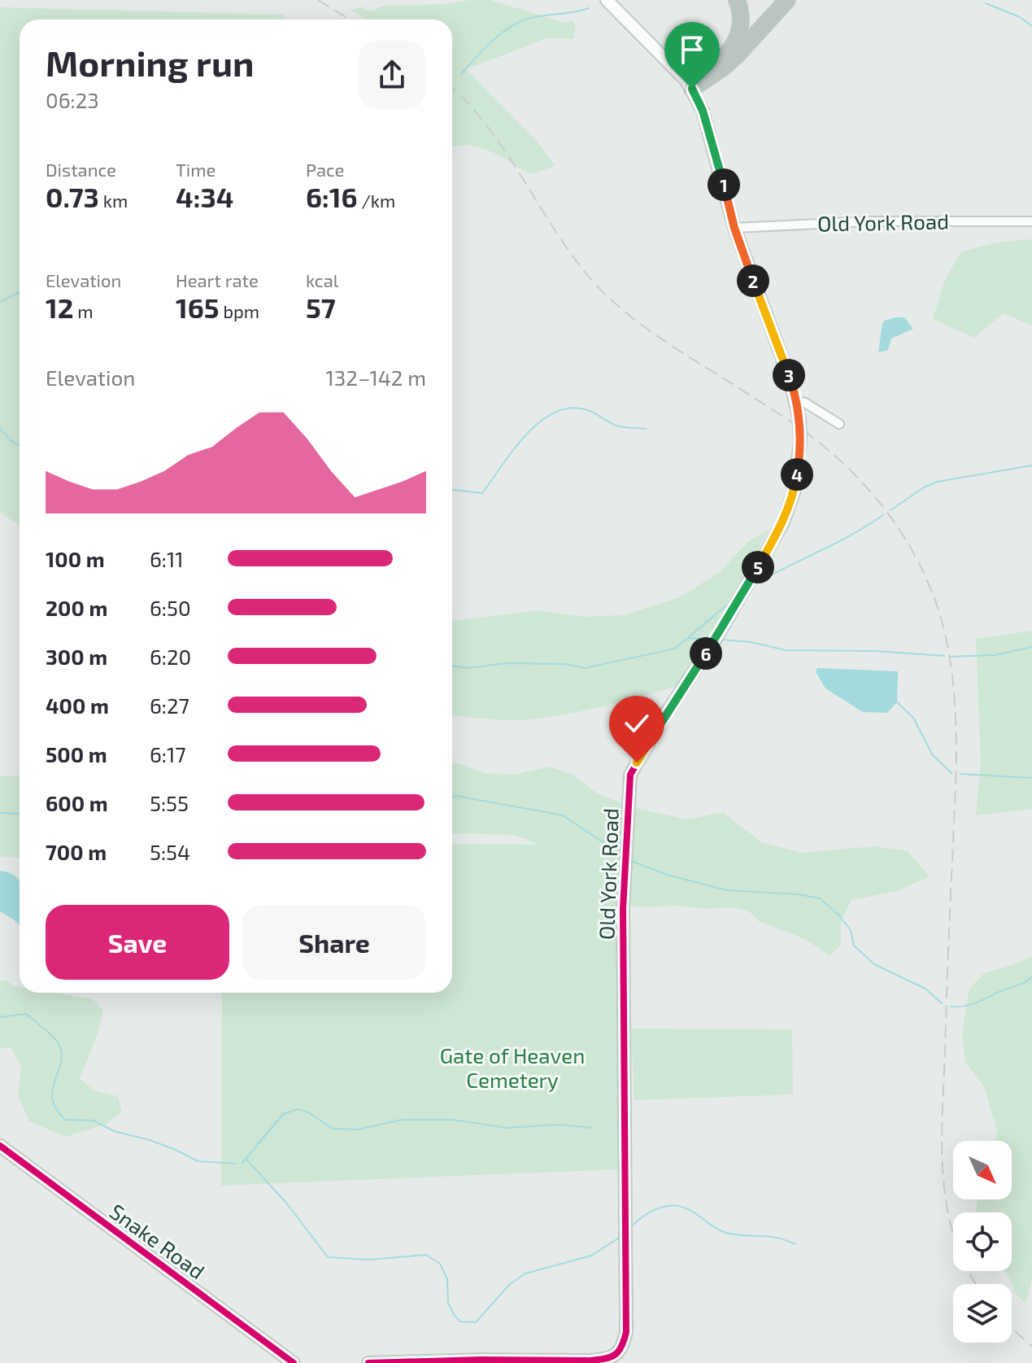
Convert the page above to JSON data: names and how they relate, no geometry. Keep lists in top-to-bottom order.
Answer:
{
  "streets": {
    "street": ["Old York Road", "Snake Road"]
  },
  "parks": ["Gate of Heaven Cemetery"],
  "north": "bottom right",
  "page": {
    "heading": ["Morning run", "06:23"],
    "stats": [
      ["Distance", "0.73 km"],
      ["Time", "4:34"],
      ["Pace", "6:16 /km"],
      ["Elevation", "12 m"],
      ["Heart rate", "165 bpm"],
      ["kcal", "57"]
    ],
    "pins": [
      "1",
      "2",
      "3",
      "4",
      "5",
      "6"
    ],
    "chart": ["Elevation", "132–142 m"],
    "list": [
      {
        "name": "100 m",
        "note": "6:11"
      },
      {
        "name": "200 m",
        "note": "6:50"
      },
      {
        "name": "300 m",
        "note": "6:20"
      },
      {
        "name": "400 m",
        "note": "6:27"
      },
      {
        "name": "500 m",
        "note": "6:17"
      },
      {
        "name": "600 m",
        "note": "5:55"
      },
      {
        "name": "700 m",
        "note": "5:54"
      }
    ],
    "buttons": ["Save", "Share"]
  }
}
